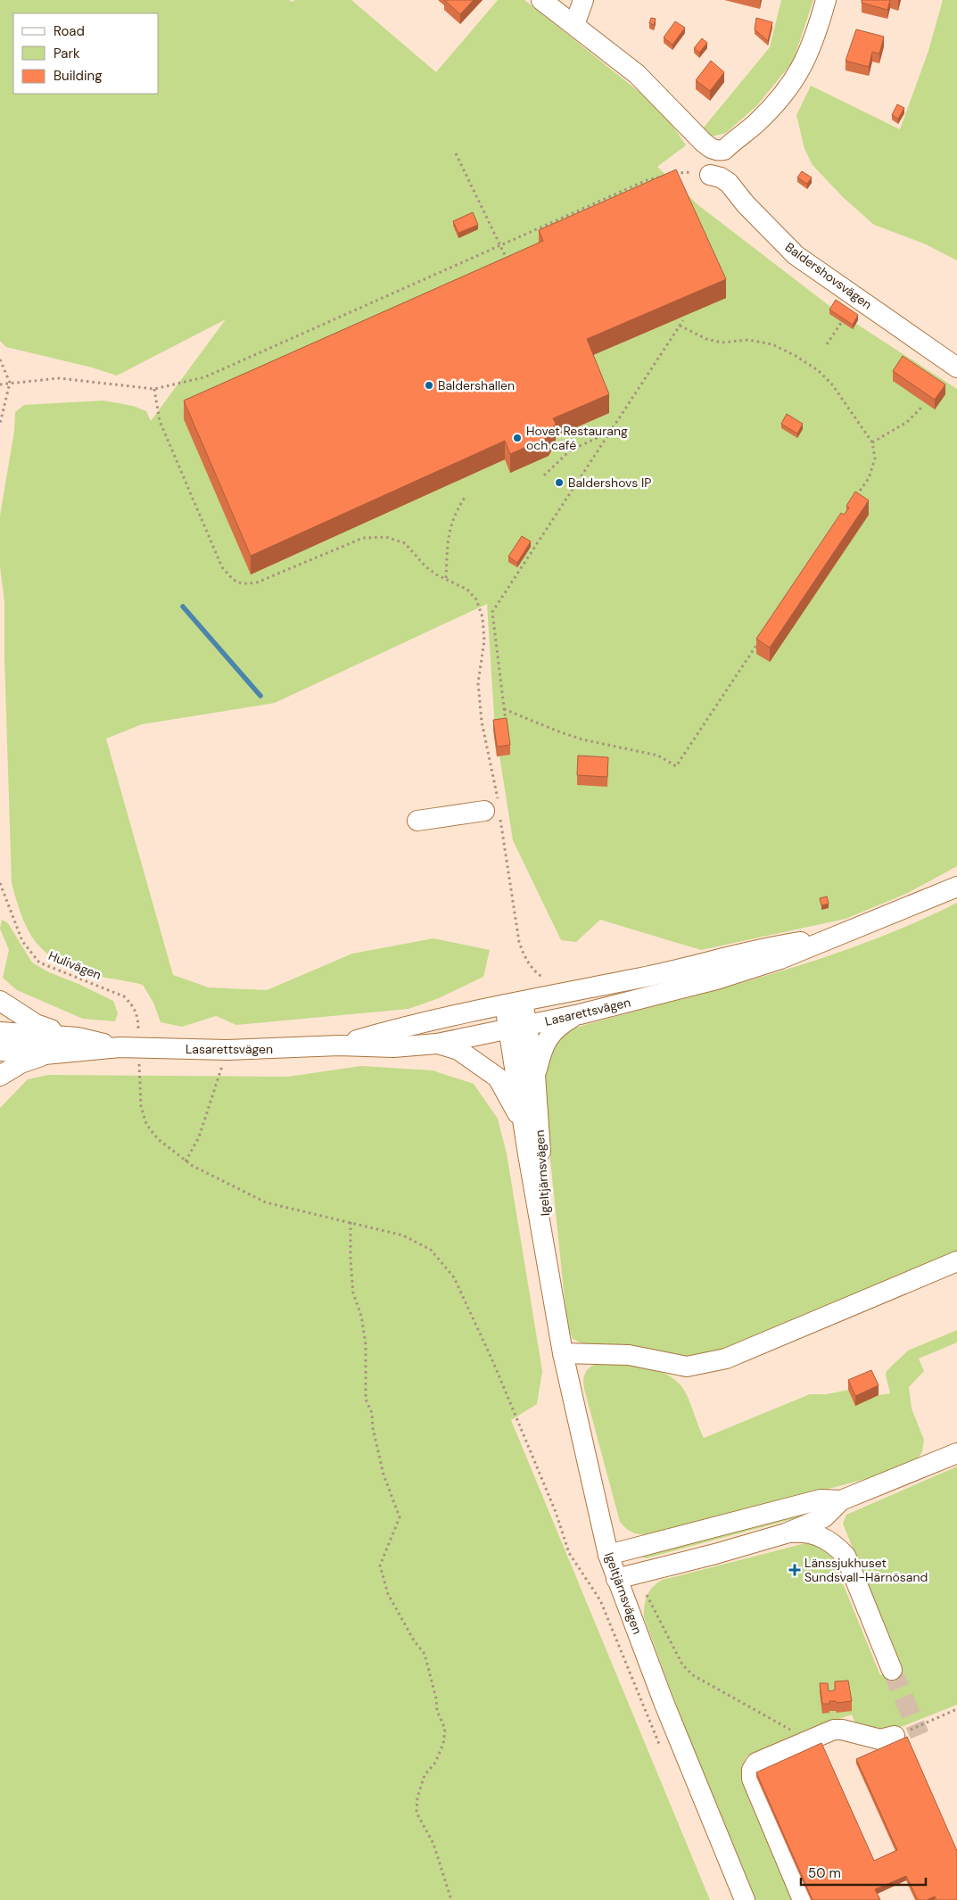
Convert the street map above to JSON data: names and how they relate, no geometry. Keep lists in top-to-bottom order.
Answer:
{
  "streets": {
    "street": ["Baldershovsvägen", "Lasarettsvägen", "Igeltjärnsvägen"],
    "path": ["Hulivägen"]
  },
  "crossings": [
    ["Lasarettsvägen", "Igeltjärnsvägen"]
  ],
  "places": {
    "other": ["Baldershallen", "Hovet Restaurang och café", "Baldershovs IP"],
    "health": ["Länssjukhuset Sundsvall-Härnösand"]
  },
  "legend": ["Road", "Park", "Building"],
  "scale_bar": "50 m"
}
